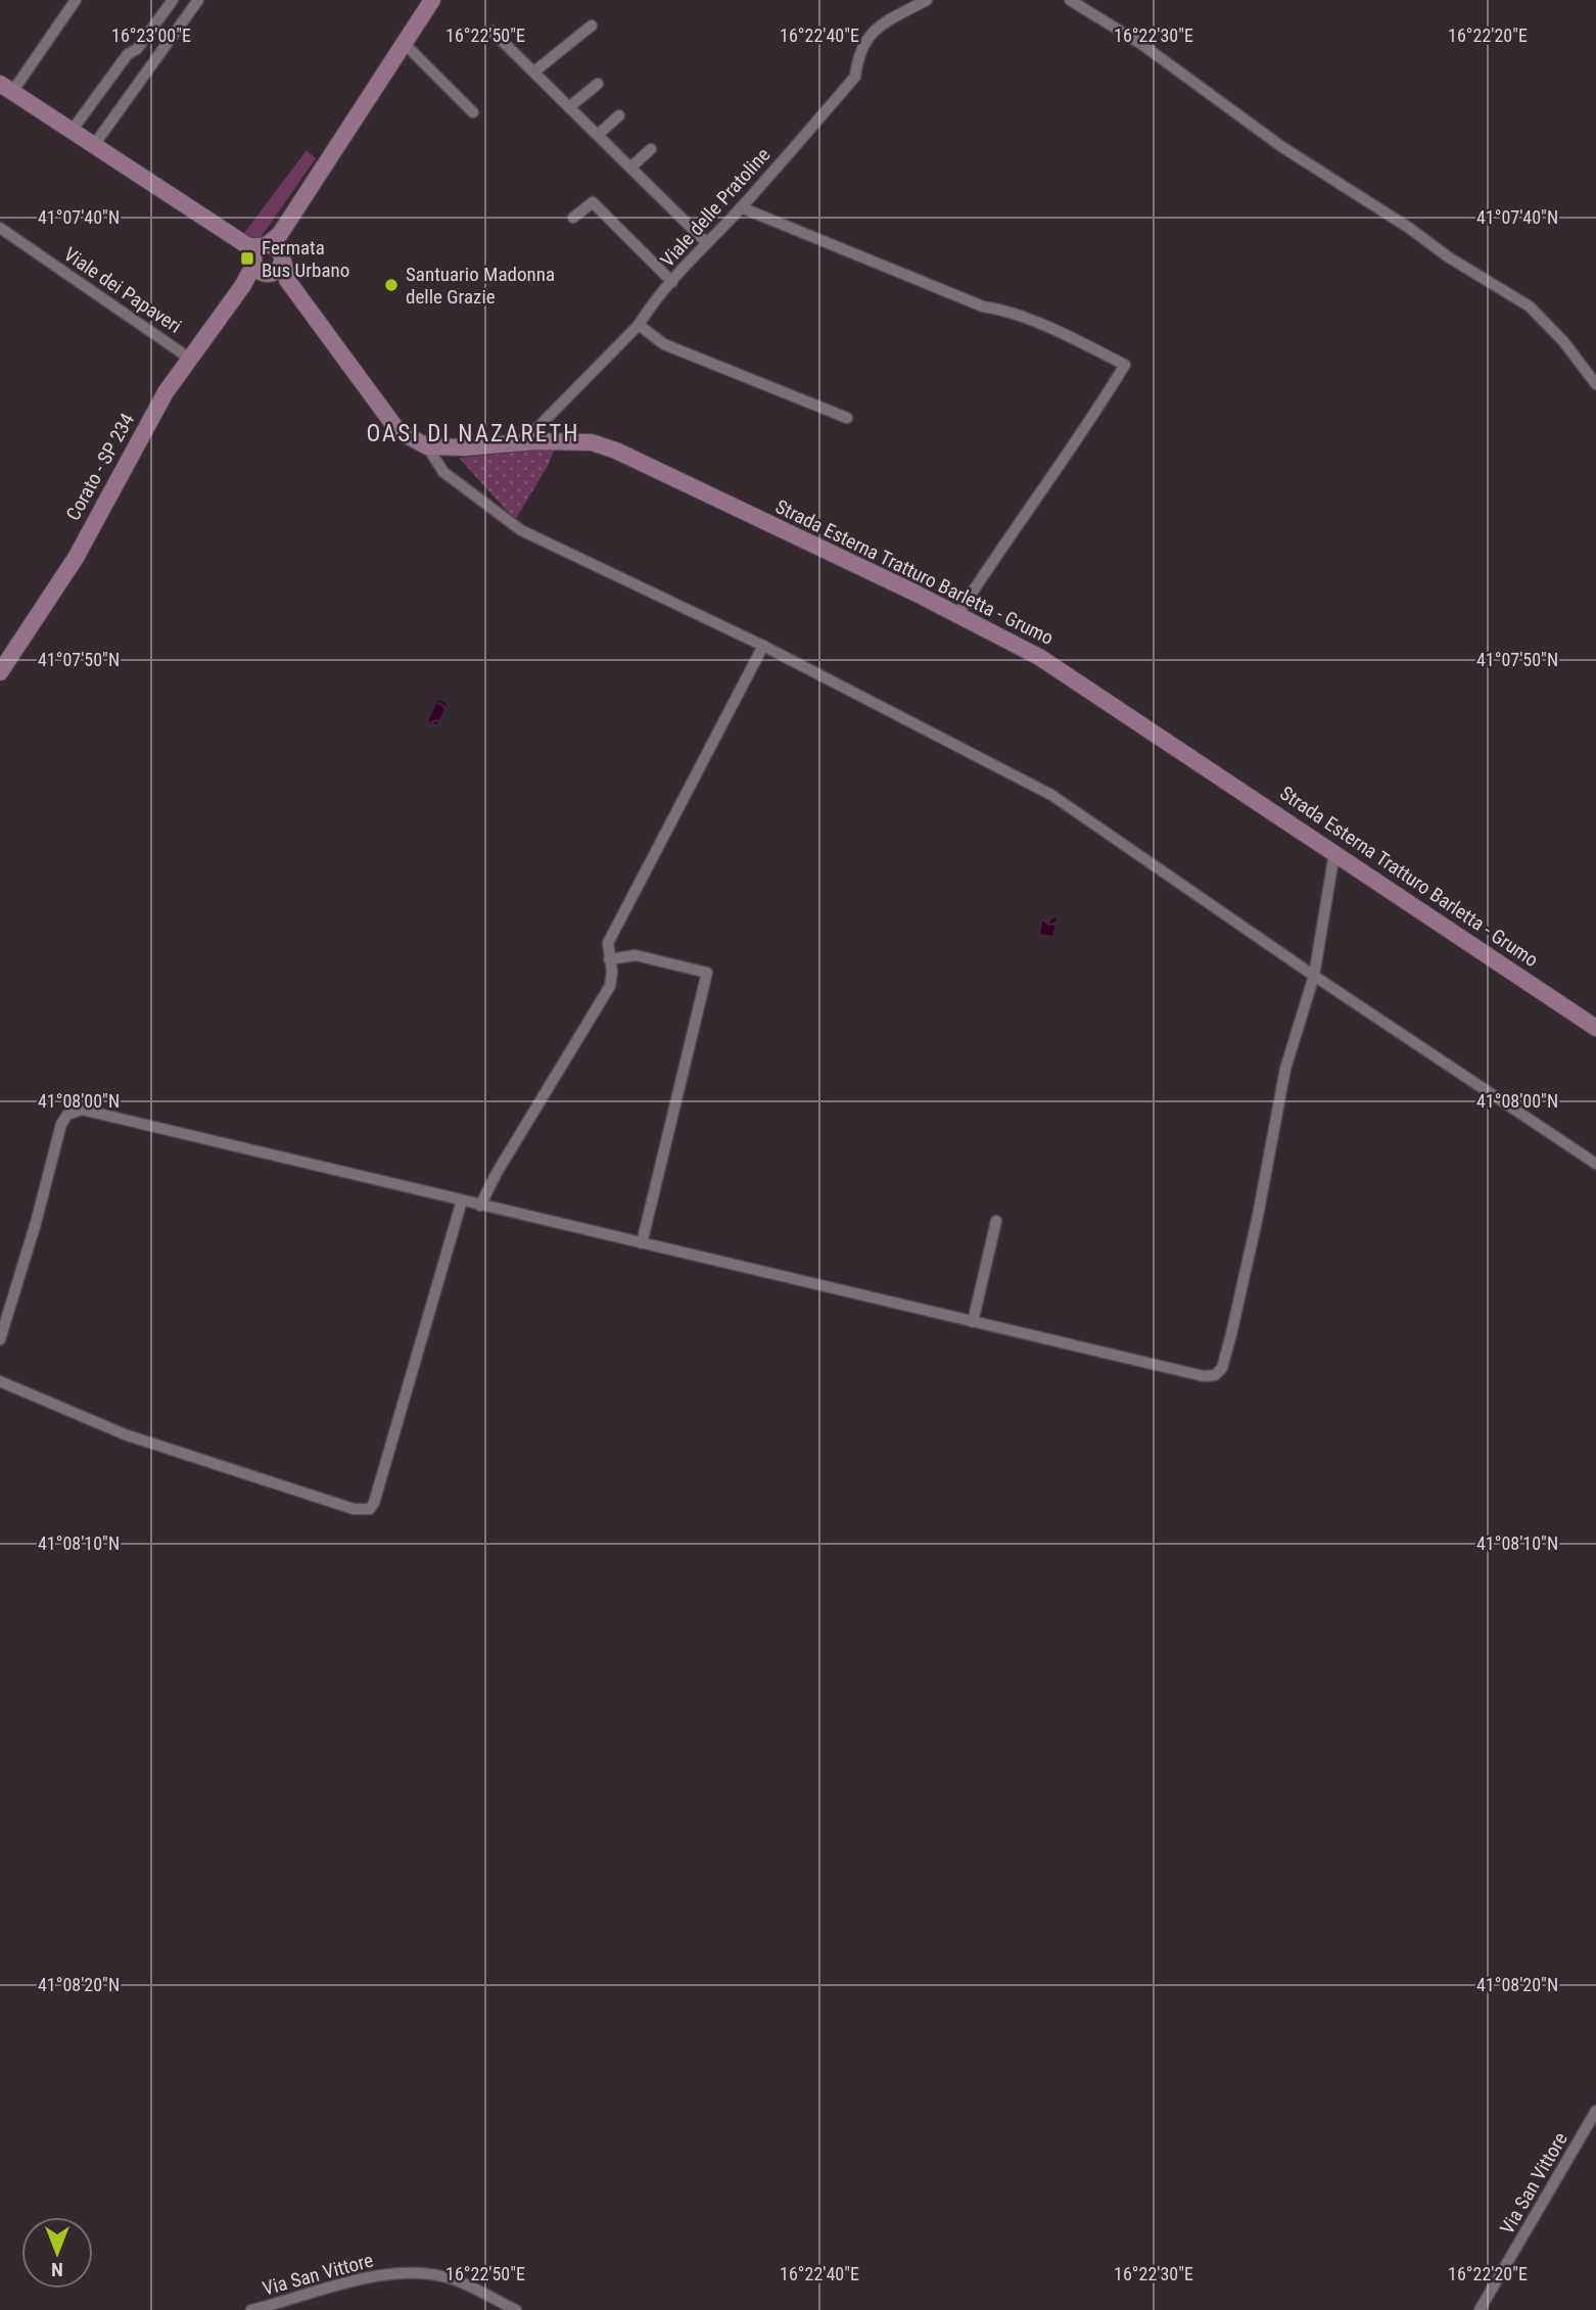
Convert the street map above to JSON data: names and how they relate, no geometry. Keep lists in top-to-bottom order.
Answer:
{
  "streets": {
    "street": [
      "Viale delle Pratoline",
      "Viale dei Papaveri",
      "Corato - SP 234",
      "Strada Esterna Tratturo Barletta - Grumo",
      "Via San Vittore"
    ]
  },
  "crossings": [
    ["Viale delle Pratoline", "Strada Esterna Tratturo Barletta - Grumo"],
    ["Viale dei Papaveri", "Corato - SP 234"],
    ["Corato - SP 234", "Strada Esterna Tratturo Barletta - Grumo"]
  ],
  "districts": ["OASI DI NAZARETH"],
  "places": {
    "transit": ["Fermata Bus Urbano"],
    "other": ["Santuario Madonna delle Grazie"]
  },
  "north": "bottom",
  "coordinates": [
    "16°23'00\"E",
    "16°22'50\"E",
    "16°22'40\"E",
    "16°22'30\"E",
    "16°22'20\"E",
    "41°07'40\"N",
    "41°07'50\"N",
    "41°08'00\"N",
    "41°08'10\"N",
    "41°08'20\"N"
  ]
}
